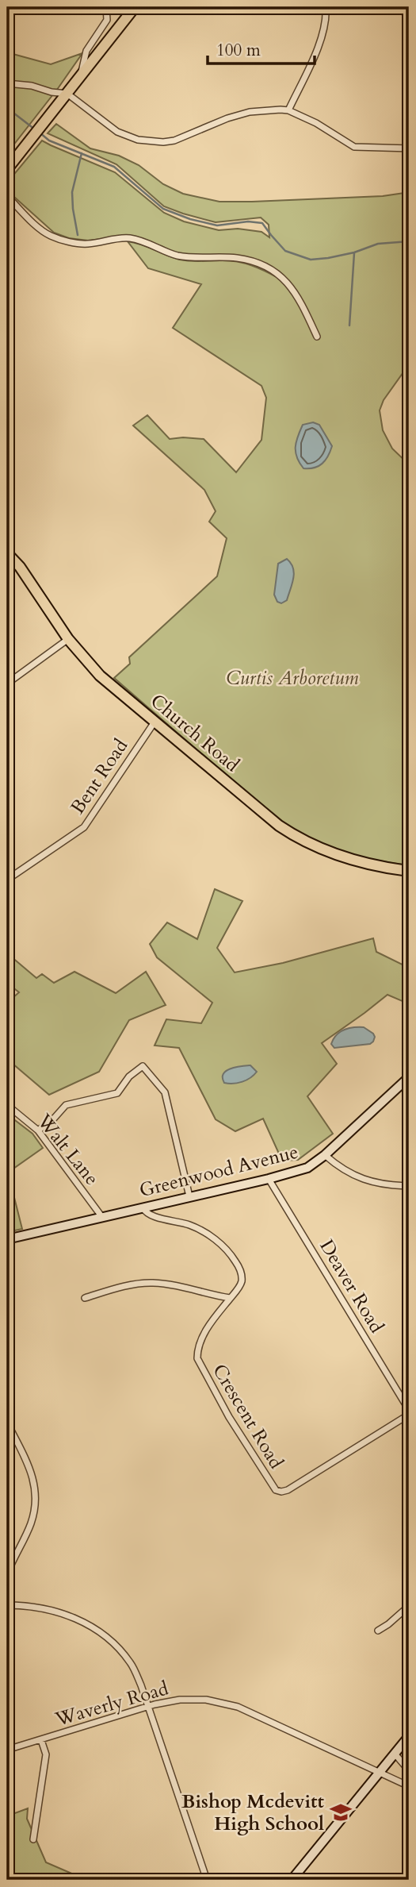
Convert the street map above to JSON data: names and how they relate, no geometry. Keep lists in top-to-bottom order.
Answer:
{
  "streets": {
    "main road": ["Church Road", "Greenwood Avenue"],
    "street": [
      "Bent Road",
      "Walt Lane",
      "Deaver Road",
      "Crescent Road",
      "Waverly Road"
    ]
  },
  "crossings": [
    ["Church Road", "Bent Road"],
    ["Walt Lane", "Greenwood Avenue"],
    ["Greenwood Avenue", "Deaver Road"],
    ["Greenwood Avenue", "Crescent Road"]
  ],
  "parks": ["Curtis Arboretum"],
  "places": {
    "school or university": ["Bishop Mcdevitt High School"]
  },
  "scale_bar": "100 m"
}
